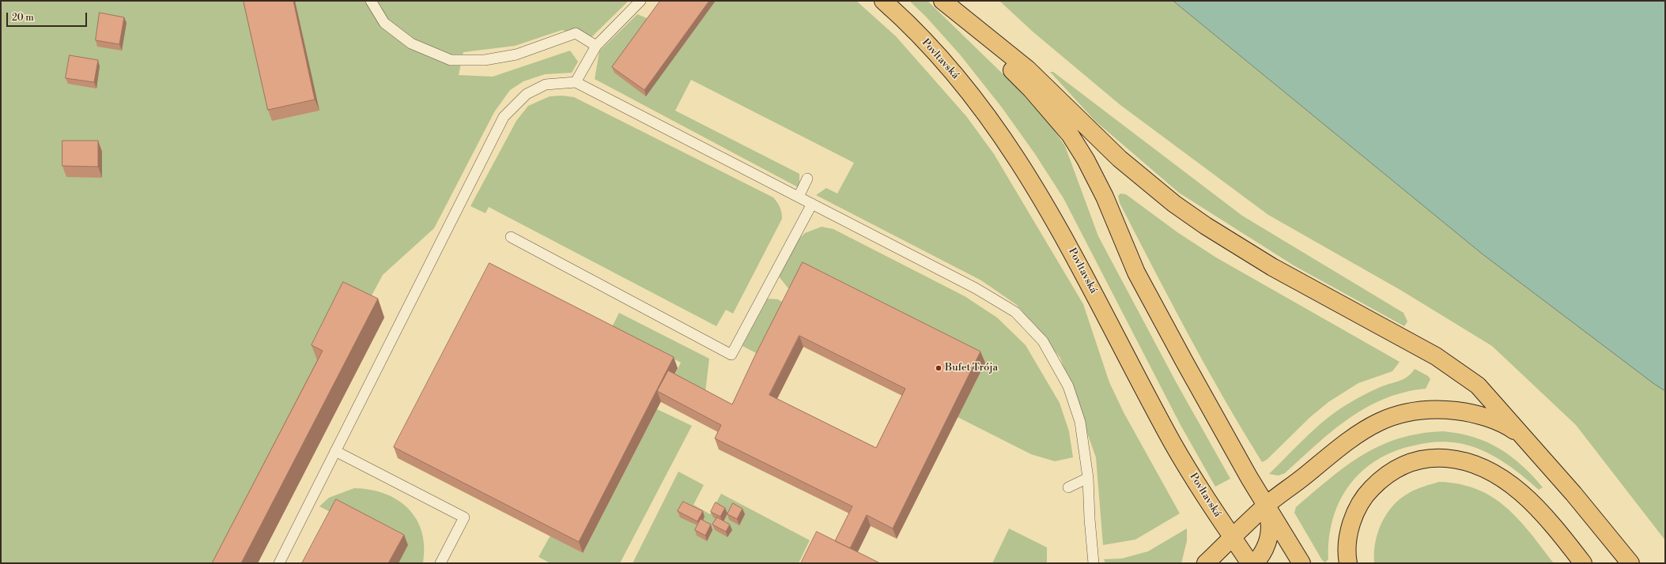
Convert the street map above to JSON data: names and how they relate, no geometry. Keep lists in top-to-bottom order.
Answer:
{
  "streets": {
    "main road": ["Povltavská"]
  },
  "places": ["Bufet Trója"],
  "scale_bar": "20 m"
}
